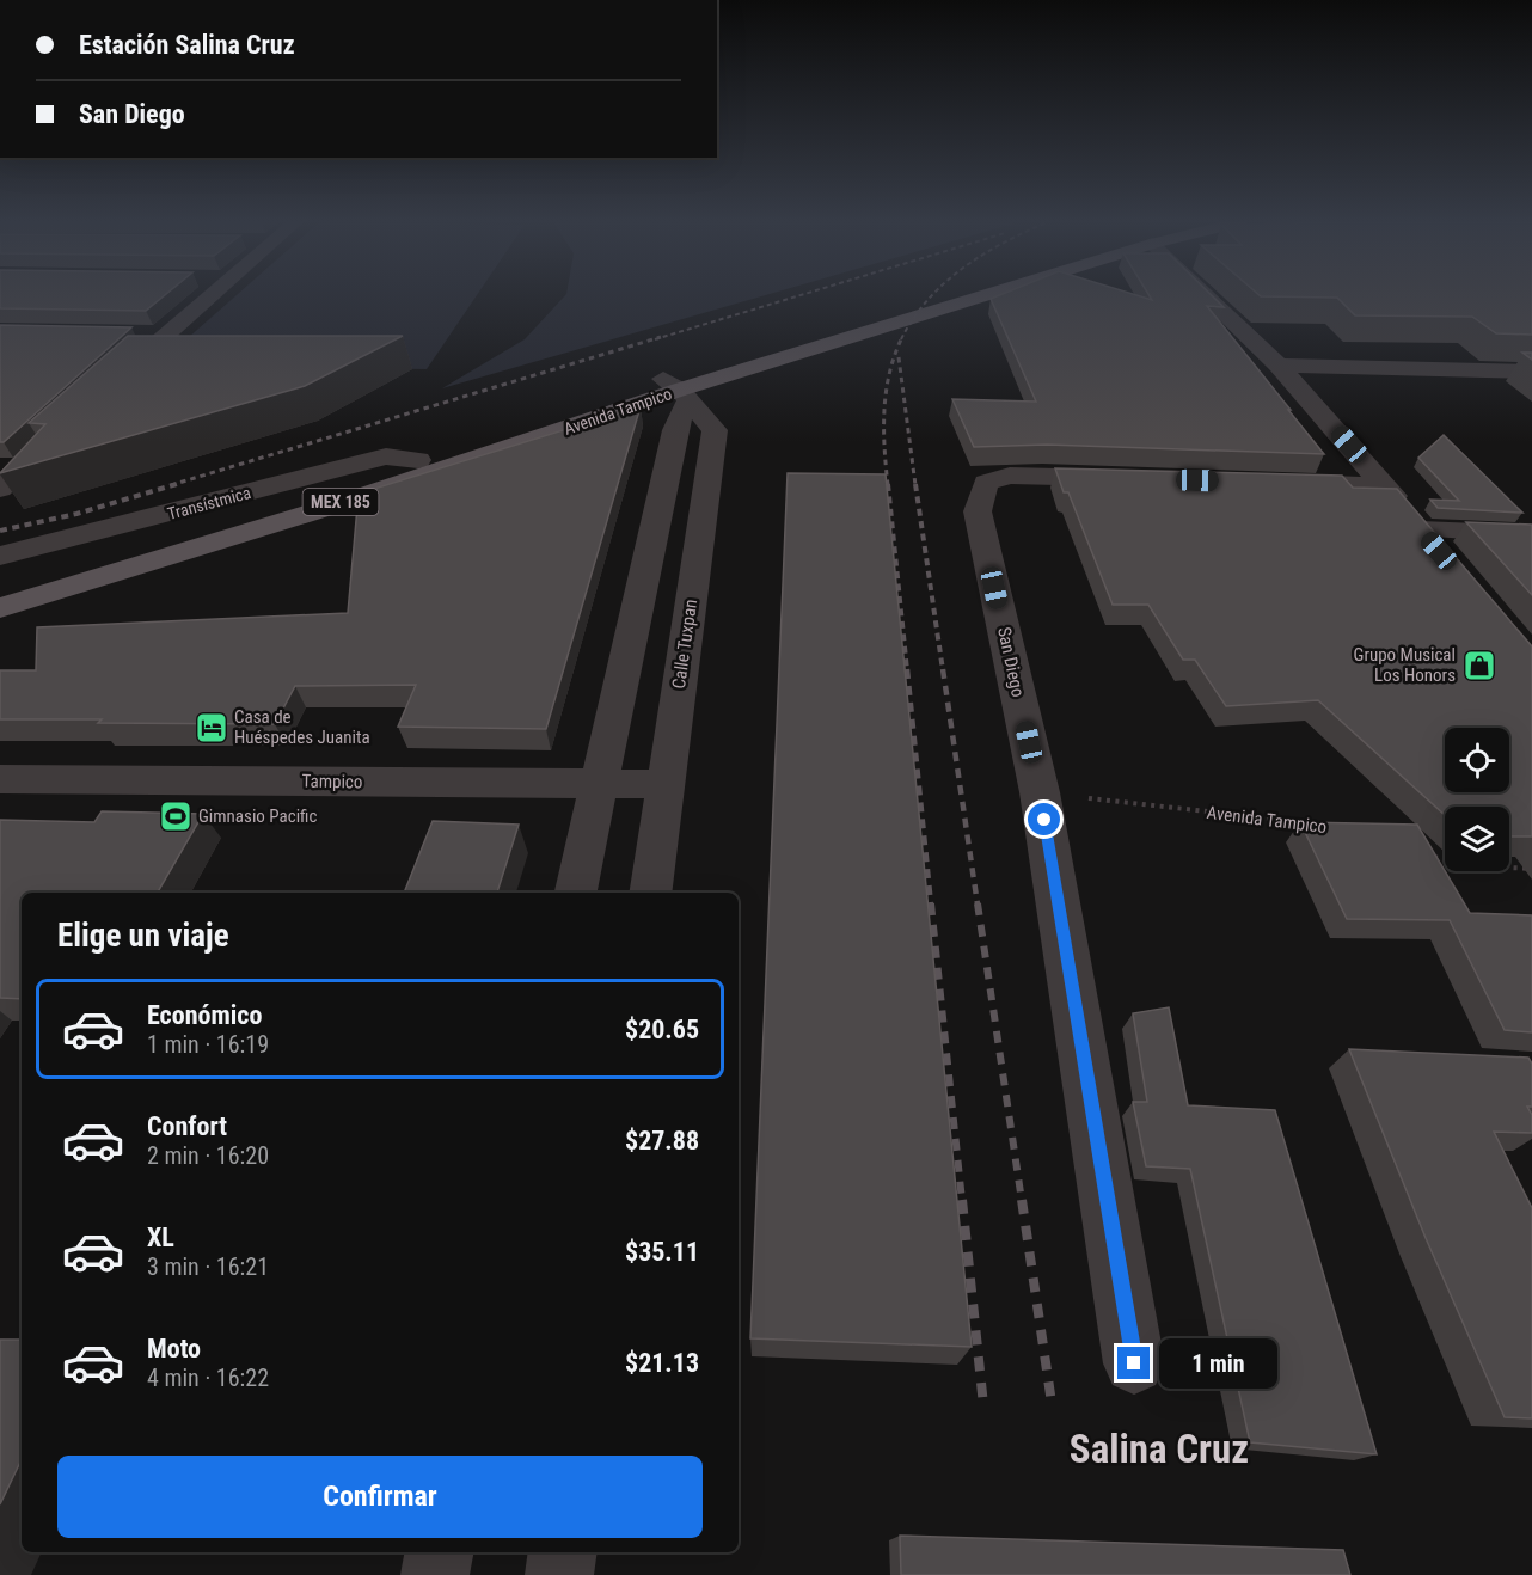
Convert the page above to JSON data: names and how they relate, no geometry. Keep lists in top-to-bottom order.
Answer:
{
  "streets": {
    "main road": ["Avenida Tampico", "MEX 185"],
    "street": [
      "Transístmica",
      "Calle Tuxpan",
      "San Diego",
      "Tampico"
    ]
  },
  "crossings": [
    ["Avenida Tampico", "Transístmica"],
    ["Avenida Tampico", "Calle Tuxpan"],
    ["Avenida Tampico", "San Diego"],
    ["Calle Tuxpan", "Tampico"]
  ],
  "districts": ["Salina Cruz"],
  "places": {
    "shop": ["Grupo Musical Los Honors"],
    "hotel": ["Casa de Huéspedes Juanita"],
    "sports": ["Gimnasio Pacific"]
  },
  "page": {
    "banner": ["Estación Salina Cruz", "San Diego"],
    "heading": "Elige un viaje",
    "list": [
      {
        "name": "Económico",
        "note": "1 min · 16:19",
        "value": "$20.65"
      },
      {
        "name": "Confort",
        "note": "2 min · 16:20",
        "value": "$27.88"
      },
      {
        "name": "XL",
        "note": "3 min · 16:21",
        "value": "$35.11"
      },
      {
        "name": "Moto",
        "note": "4 min · 16:22",
        "value": "$21.13"
      }
    ],
    "bubble": "1 min",
    "buttons": "Confirmar"
  }
}
